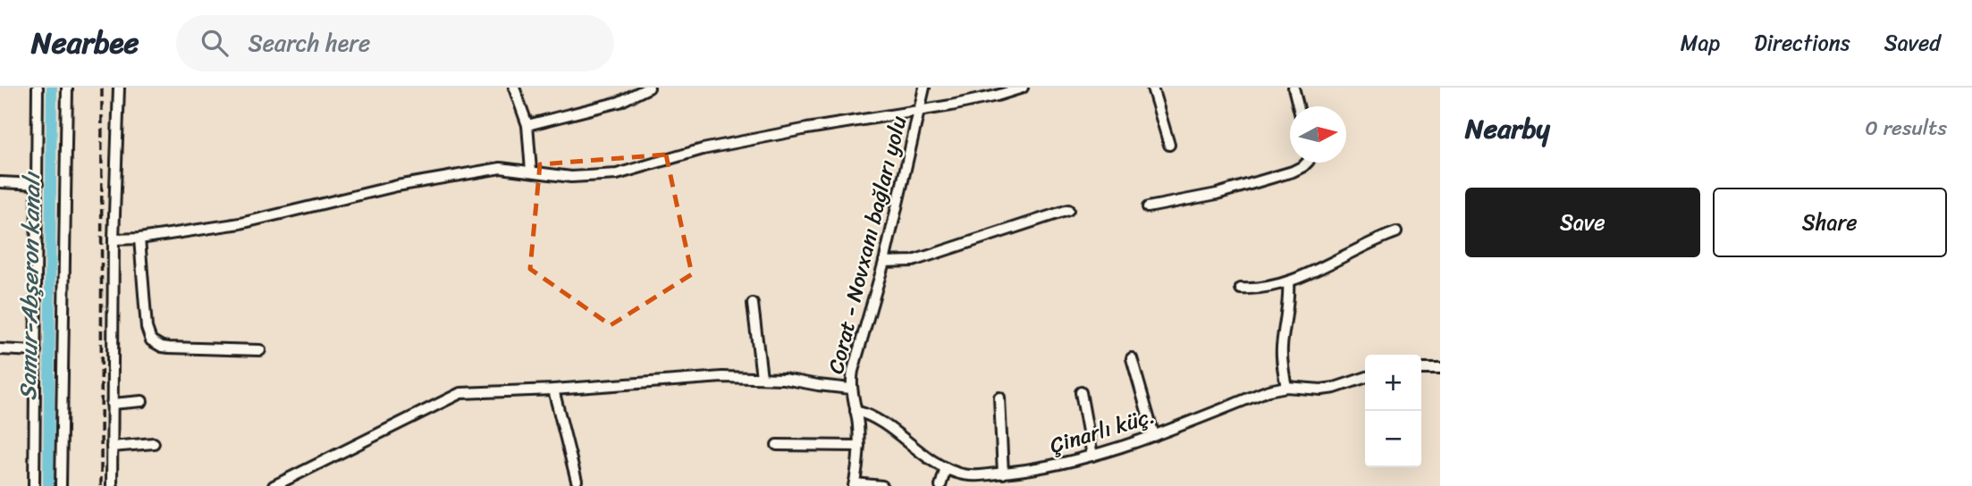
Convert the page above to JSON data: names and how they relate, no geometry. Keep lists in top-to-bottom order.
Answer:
{
  "streets": {
    "street": ["Corat - Novxanı bağları yolu", "Çinarlı küç."]
  },
  "crossings": [
    ["Corat - Novxanı bağları yolu", "Çinarlı küç."]
  ],
  "water": ["Samur-Abşeron kanalı"],
  "north": "right",
  "page": {
    "header": "Nearbee",
    "search": "Search here",
    "nav": ["Map", "Directions", "Saved"],
    "heading": ["Nearby", "0 results"],
    "buttons": ["Save", "Share"],
    "map_buttons": ["+", "−"]
  }
}
